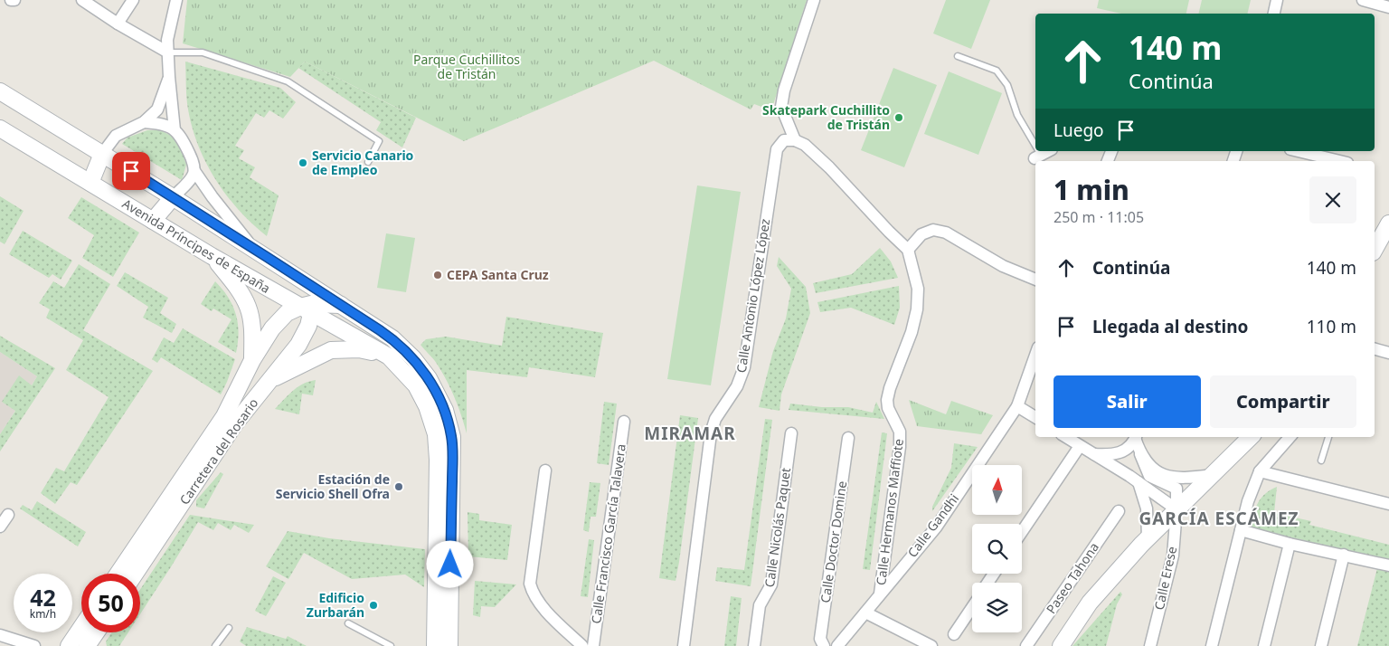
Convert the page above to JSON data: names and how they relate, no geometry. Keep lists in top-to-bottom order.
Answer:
{
  "streets": {
    "main road": ["Avenida Príncipes de España", "Carretera del Rosario"],
    "street": [
      "Calle Antonio López López",
      "Calle Hermanos Maffiote",
      "Calle Gandhi",
      "Calle Nicolás Paquet",
      "Calle Francisco García Talavera",
      "Calle Doctor Domine",
      "Paseo Tahona",
      "Calle Erese"
    ]
  },
  "crossings": [
    ["Avenida Príncipes de España", "Carretera del Rosario"],
    ["Calle Hermanos Maffiote", "Calle Gandhi"]
  ],
  "districts": ["MIRAMAR", "GARCÍA ESCÁMEZ"],
  "parks": ["Parque Cuchillitos de Tristán"],
  "places": [
    "Skatepark Cuchillito de Tristán",
    "Servicio Canario de Empleo",
    "CEPA Santa Cruz",
    "Estación de Servicio Shell Ofra",
    "Edificio Zurbarán"
  ],
  "north": "top",
  "page": {
    "turn": ["140 m", "Continúa"],
    "then": "Luego",
    "heading": ["1 min", "250 m · 11:05"],
    "list": [
      {
        "name": "Continúa",
        "value": "140 m"
      },
      {
        "name": "Llegada al destino",
        "value": "110 m"
      }
    ],
    "buttons": ["Salir", "Compartir"],
    "speed": "42 km/h",
    "limit": "50"
  }
}
